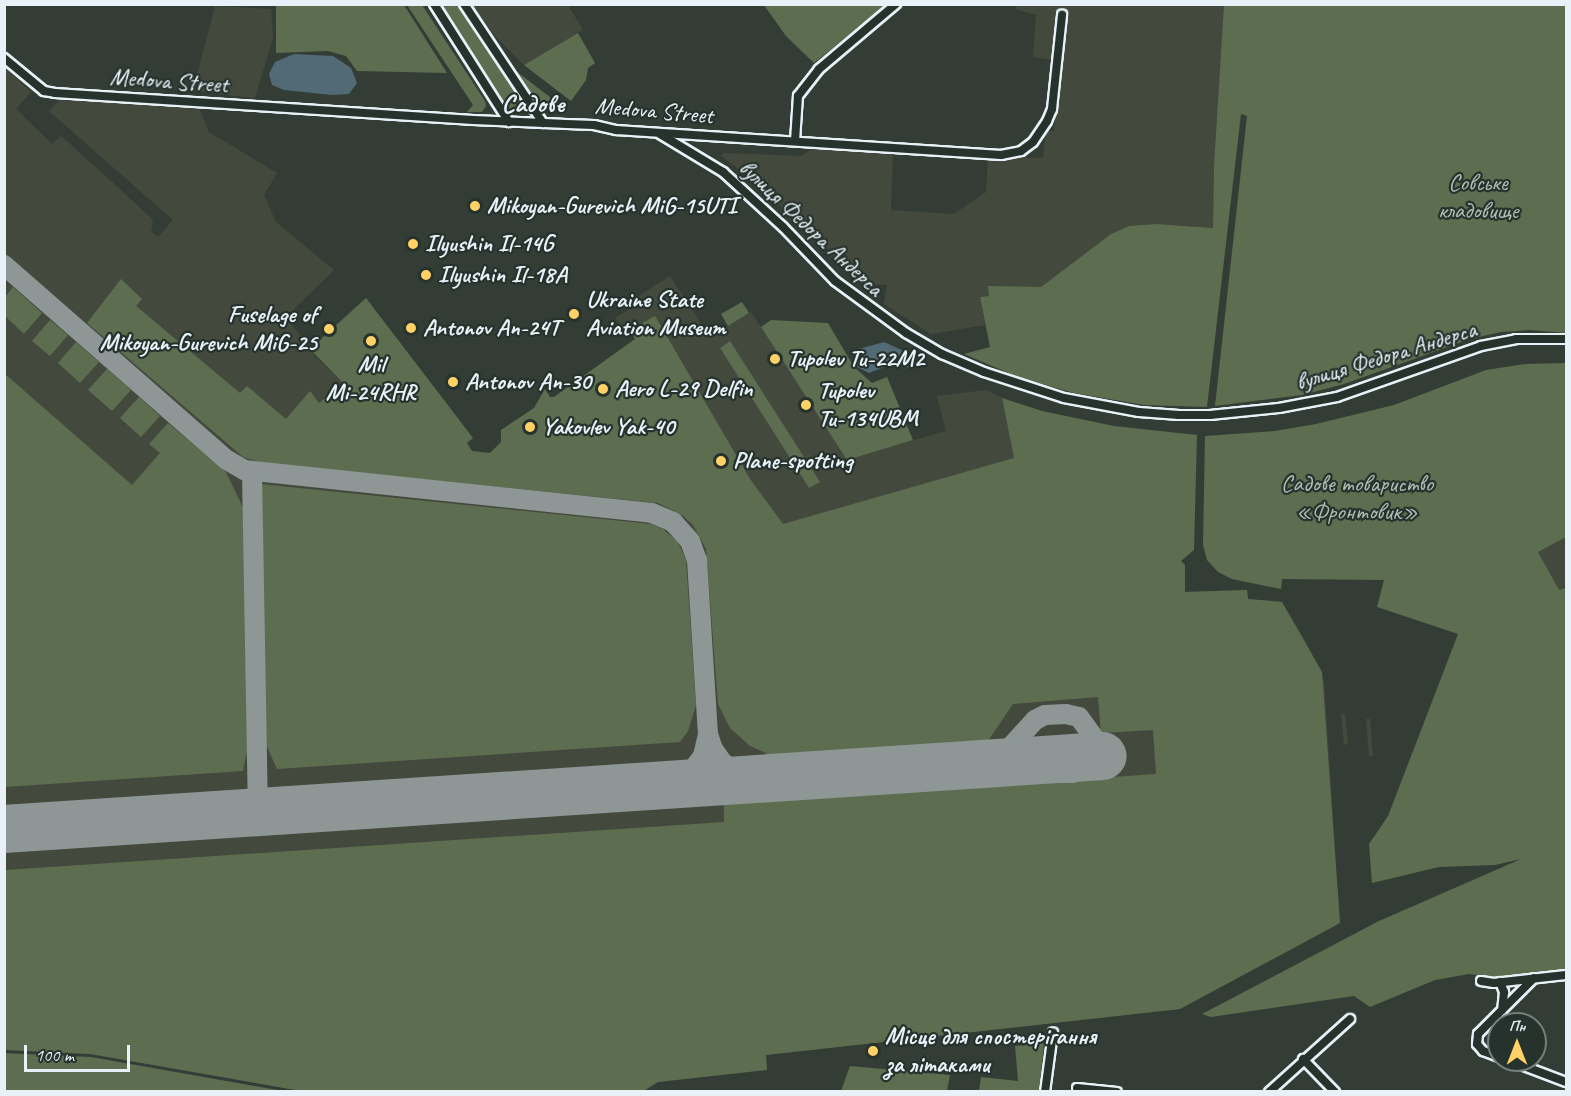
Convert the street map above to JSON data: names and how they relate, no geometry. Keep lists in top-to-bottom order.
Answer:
{
  "streets": {
    "street": ["Medova Street", "вулиця Федора Андерса"]
  },
  "crossings": [
    ["Medova Street", "вулиця Федора Андерса"]
  ],
  "districts": ["Садове"],
  "parks": ["Совське кладовище", "Садове товариство «Фронтовик»"],
  "places": [
    "Mikoyan-Gurevich MiG-15UTI",
    "Ilyushin Il-14G",
    "Ilyushin Il-18A",
    "Ukraine State Aviation Museum",
    "Antonov An-24T",
    "Fuselage of Mikoyan-Gurevich MiG-25",
    "Mil Mi-24RHR",
    "Tupolev Tu-22M2",
    "Antonov An-30",
    "Aero L-29 Delfin",
    "Tupolev Tu-134UBM",
    "Yakovlev Yak-40",
    "Plane-spotting",
    "Місце для спостерігання за літаками"
  ],
  "scale_bar": "100 m",
  "north": "top"
}
